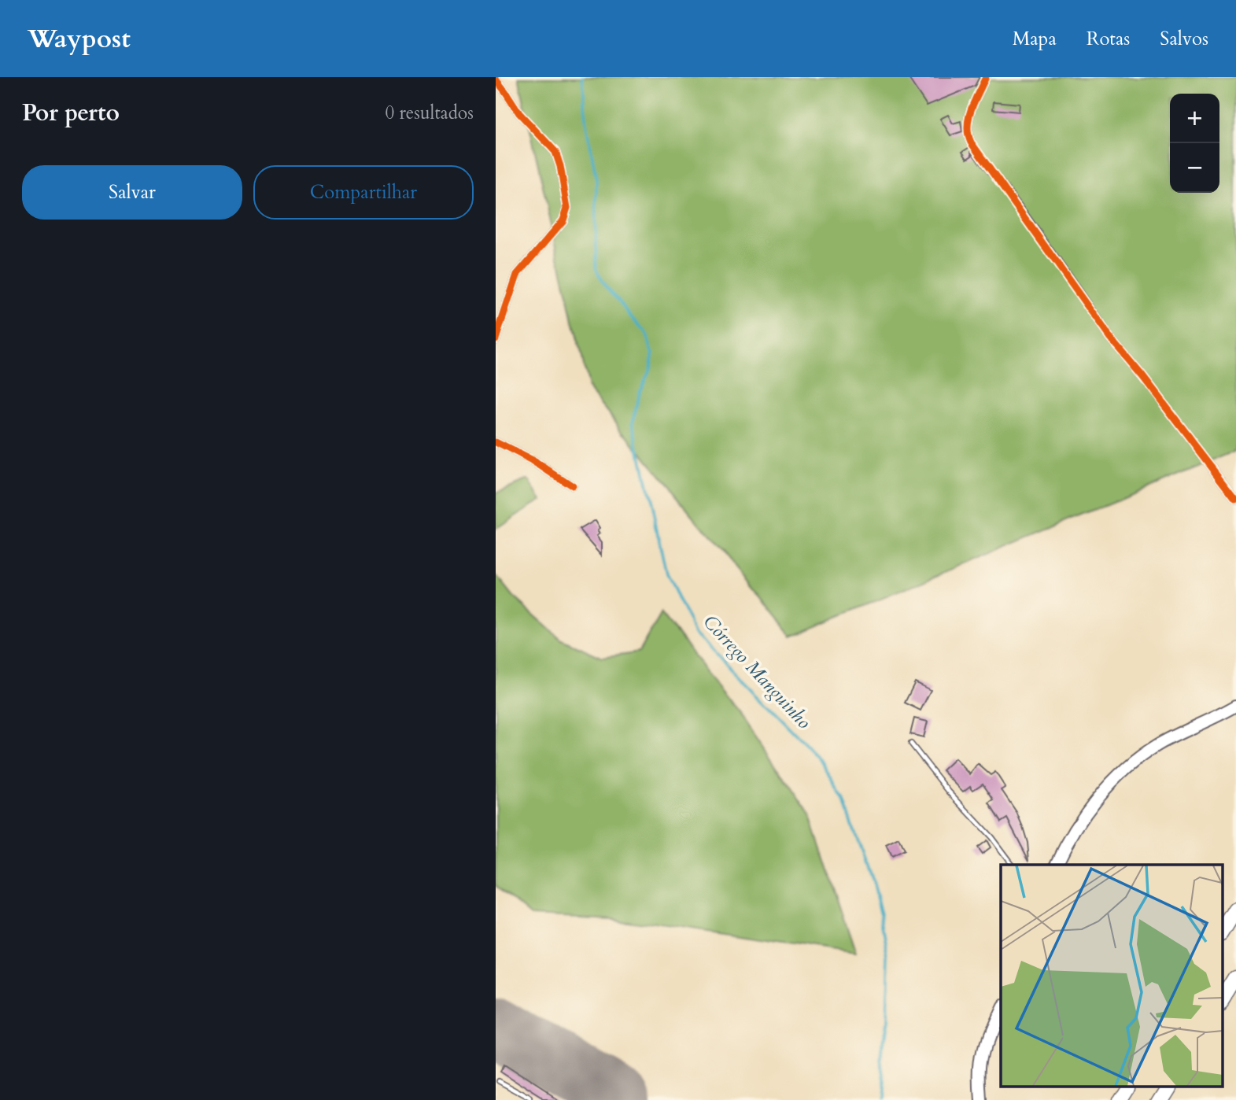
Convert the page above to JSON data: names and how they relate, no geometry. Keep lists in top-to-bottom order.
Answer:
{
  "water": ["Córrego Manguinho"],
  "page": {
    "header": "Waypost",
    "nav": ["Mapa", "Rotas", "Salvos"],
    "heading": ["Por perto", "0 resultados"],
    "map_buttons": ["+", "−"],
    "buttons": ["Salvar", "Compartilhar"]
  }
}
